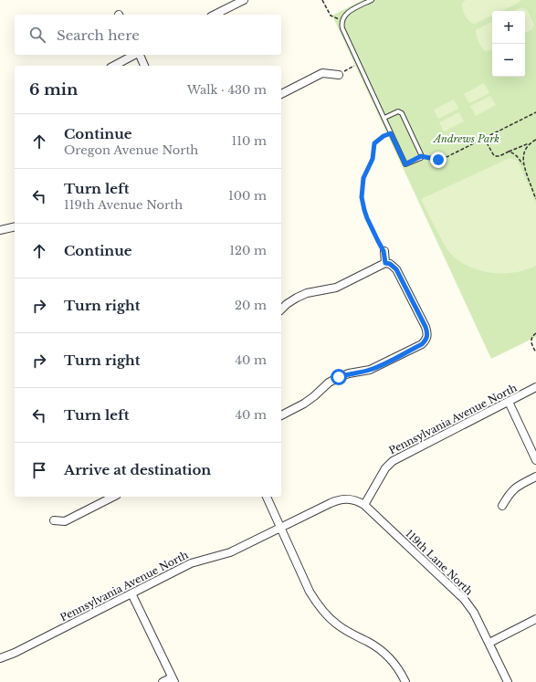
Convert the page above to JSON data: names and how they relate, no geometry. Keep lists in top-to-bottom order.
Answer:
{
  "streets": {
    "street": ["Pennsylvania Avenue North", "119th Lane North"]
  },
  "crossings": [
    ["Pennsylvania Avenue North", "119th Lane North"]
  ],
  "parks": ["Andrews Park"],
  "page": {
    "map_buttons": ["+", "−"],
    "search": "Search here",
    "heading": ["6 min", "Walk · 430 m"],
    "list": [
      ["Continue", "Oregon Avenue North", "110 m"],
      ["Turn left", "119th Avenue North", "100 m"],
      ["Continue", "120 m"],
      ["Turn right", "20 m"],
      ["Turn right", "40 m"],
      ["Turn left", "40 m"],
      "Arrive at destination"
    ]
  }
}
